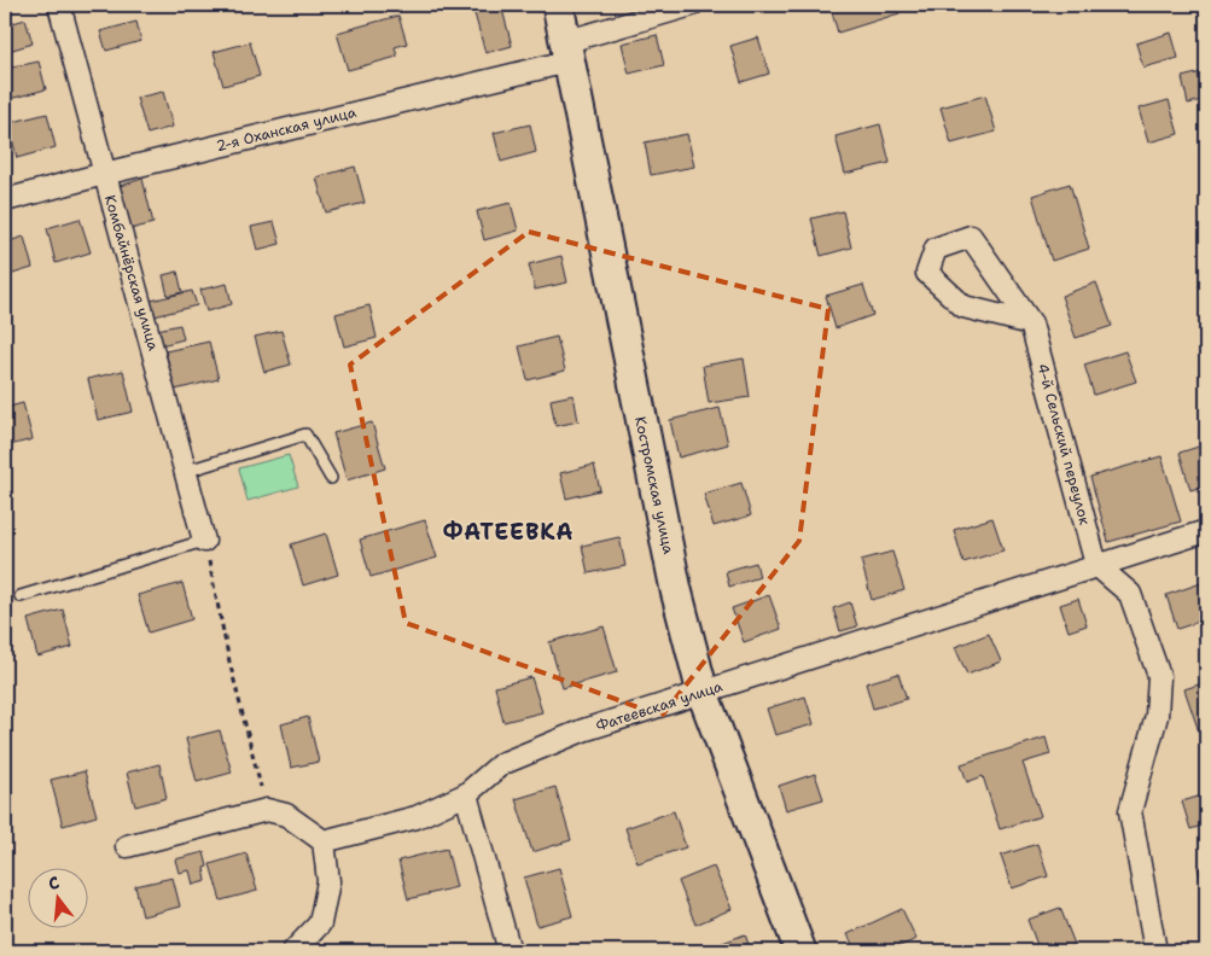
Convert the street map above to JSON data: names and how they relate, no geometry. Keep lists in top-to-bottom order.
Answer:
{
  "streets": {
    "street": [
      "2-я Оханская улица",
      "Комбайнёрская улица",
      "4-й Сельский переулок",
      "Костромская улица",
      "Фатеевская улица"
    ]
  },
  "crossings": [
    ["2-я Оханская улица", "Комбайнёрская улица"],
    ["2-я Оханская улица", "Костромская улица"],
    ["4-й Сельский переулок", "Фатеевская улица"],
    ["Костромская улица", "Фатеевская улица"]
  ],
  "districts": ["ФАТЕЕВКА"],
  "north": "top"
}
